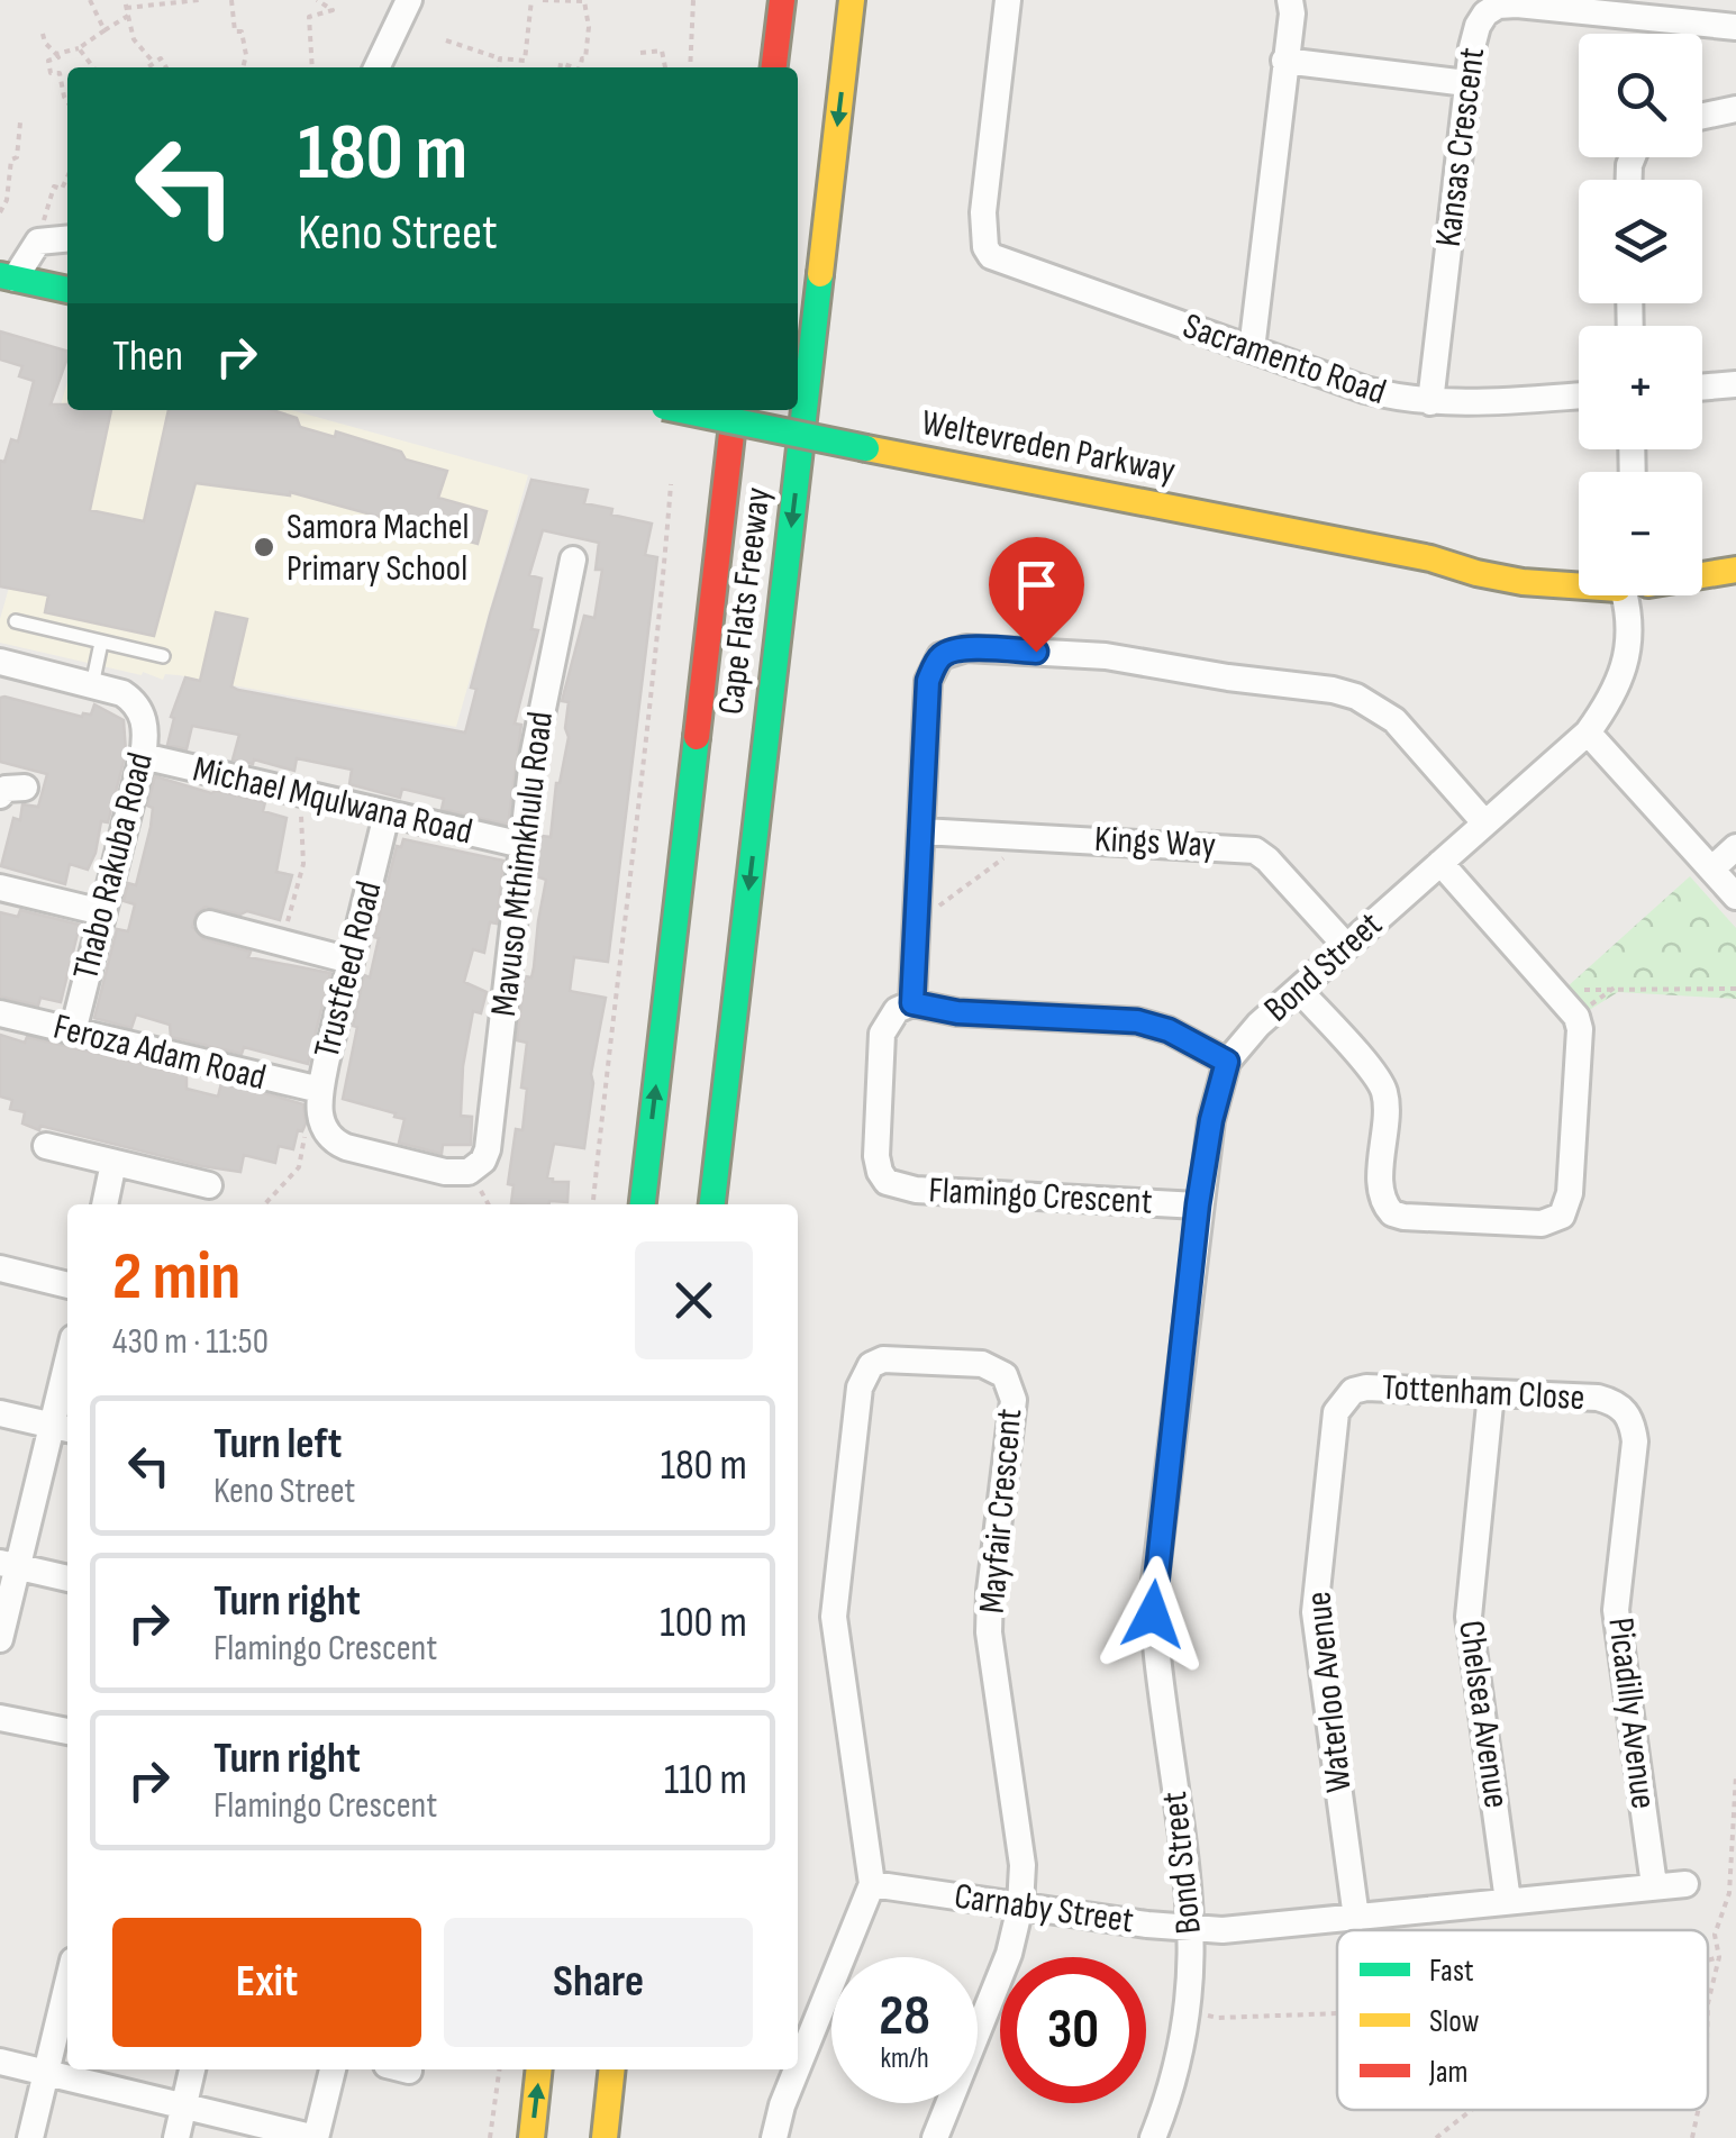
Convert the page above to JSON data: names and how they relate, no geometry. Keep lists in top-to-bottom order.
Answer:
{
  "streets": {
    "main road": ["Weltevreden Parkway", "Cape Flats Freeway"],
    "street": [
      "Kansas Crescent",
      "Sacramento Road",
      "Michael Mqulwana Road",
      "Kings Way",
      "Mavuso Mthimkhulu Road",
      "Thabo Rakuba Road",
      "Bond Street",
      "Trustfeed Road",
      "Feroza Adam Road",
      "Flamingo Crescent",
      "Tottenham Close",
      "Mayfair Crescent",
      "Waterloo Avenue",
      "Picadilly Avenue",
      "Chelsea Avenue",
      "Carnaby Street"
    ]
  },
  "crossings": [
    ["Kansas Crescent", "Sacramento Road"],
    ["Michael Mqulwana Road", "Mavuso Mthimkhulu Road"],
    ["Michael Mqulwana Road", "Thabo Rakuba Road"],
    ["Michael Mqulwana Road", "Trustfeed Road"],
    ["Kings Way", "Bond Street"],
    ["Mavuso Mthimkhulu Road", "Trustfeed Road"],
    ["Thabo Rakuba Road", "Feroza Adam Road"],
    ["Bond Street", "Flamingo Crescent"],
    ["Bond Street", "Carnaby Street"],
    ["Trustfeed Road", "Feroza Adam Road"],
    ["Tottenham Close", "Waterloo Avenue"],
    ["Tottenham Close", "Picadilly Avenue"],
    ["Tottenham Close", "Chelsea Avenue"],
    ["Mayfair Crescent", "Carnaby Street"],
    ["Waterloo Avenue", "Carnaby Street"],
    ["Picadilly Avenue", "Carnaby Street"],
    ["Chelsea Avenue", "Carnaby Street"]
  ],
  "places": ["Samora Machel Primary School"],
  "legend": ["Fast", "Slow", "Jam"],
  "page": {
    "map_buttons": ["+", "−"],
    "turn": ["180 m", "Keno Street"],
    "then": "Then",
    "heading": ["2 min", "430 m · 11:50"],
    "list": [
      {
        "name": "Turn left",
        "note": "Keno Street",
        "value": "180 m"
      },
      {
        "name": "Turn right",
        "note": "Flamingo Crescent",
        "value": "100 m"
      },
      {
        "name": "Turn right",
        "note": "Flamingo Crescent",
        "value": "110 m"
      }
    ],
    "buttons": ["Exit", "Share"],
    "speed": "28 km/h",
    "limit": "30"
  }
}
